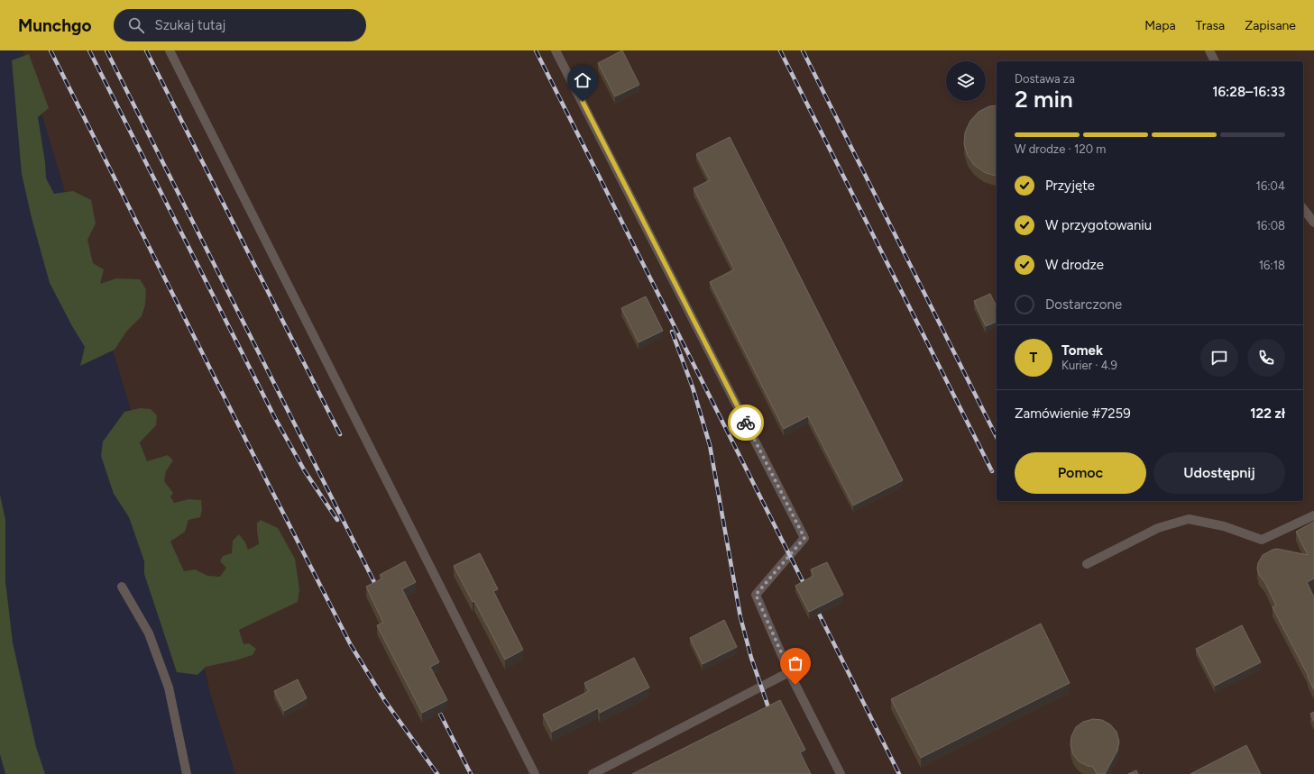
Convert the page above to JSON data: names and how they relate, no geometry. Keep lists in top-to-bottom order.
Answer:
{
  "page": {
    "header": "Munchgo",
    "search": "Szukaj tutaj",
    "nav": ["Mapa", "Trasa", "Zapisane"],
    "heading": ["2 min", "Dostawa za", "16:28–16:33"],
    "panel": [
      "Tomek",
      "Kurier · 4.9",
      "Zamówienie #7259",
      "122 zł"
    ],
    "bar": "W drodze · 120 m",
    "list": [
      ["Przyjęte", "16:04"],
      ["W przygotowaniu", "16:08"],
      ["W drodze", "16:18"],
      "Dostarczone"
    ],
    "round": "T",
    "buttons": ["Pomoc", "Udostępnij"]
  }
}
